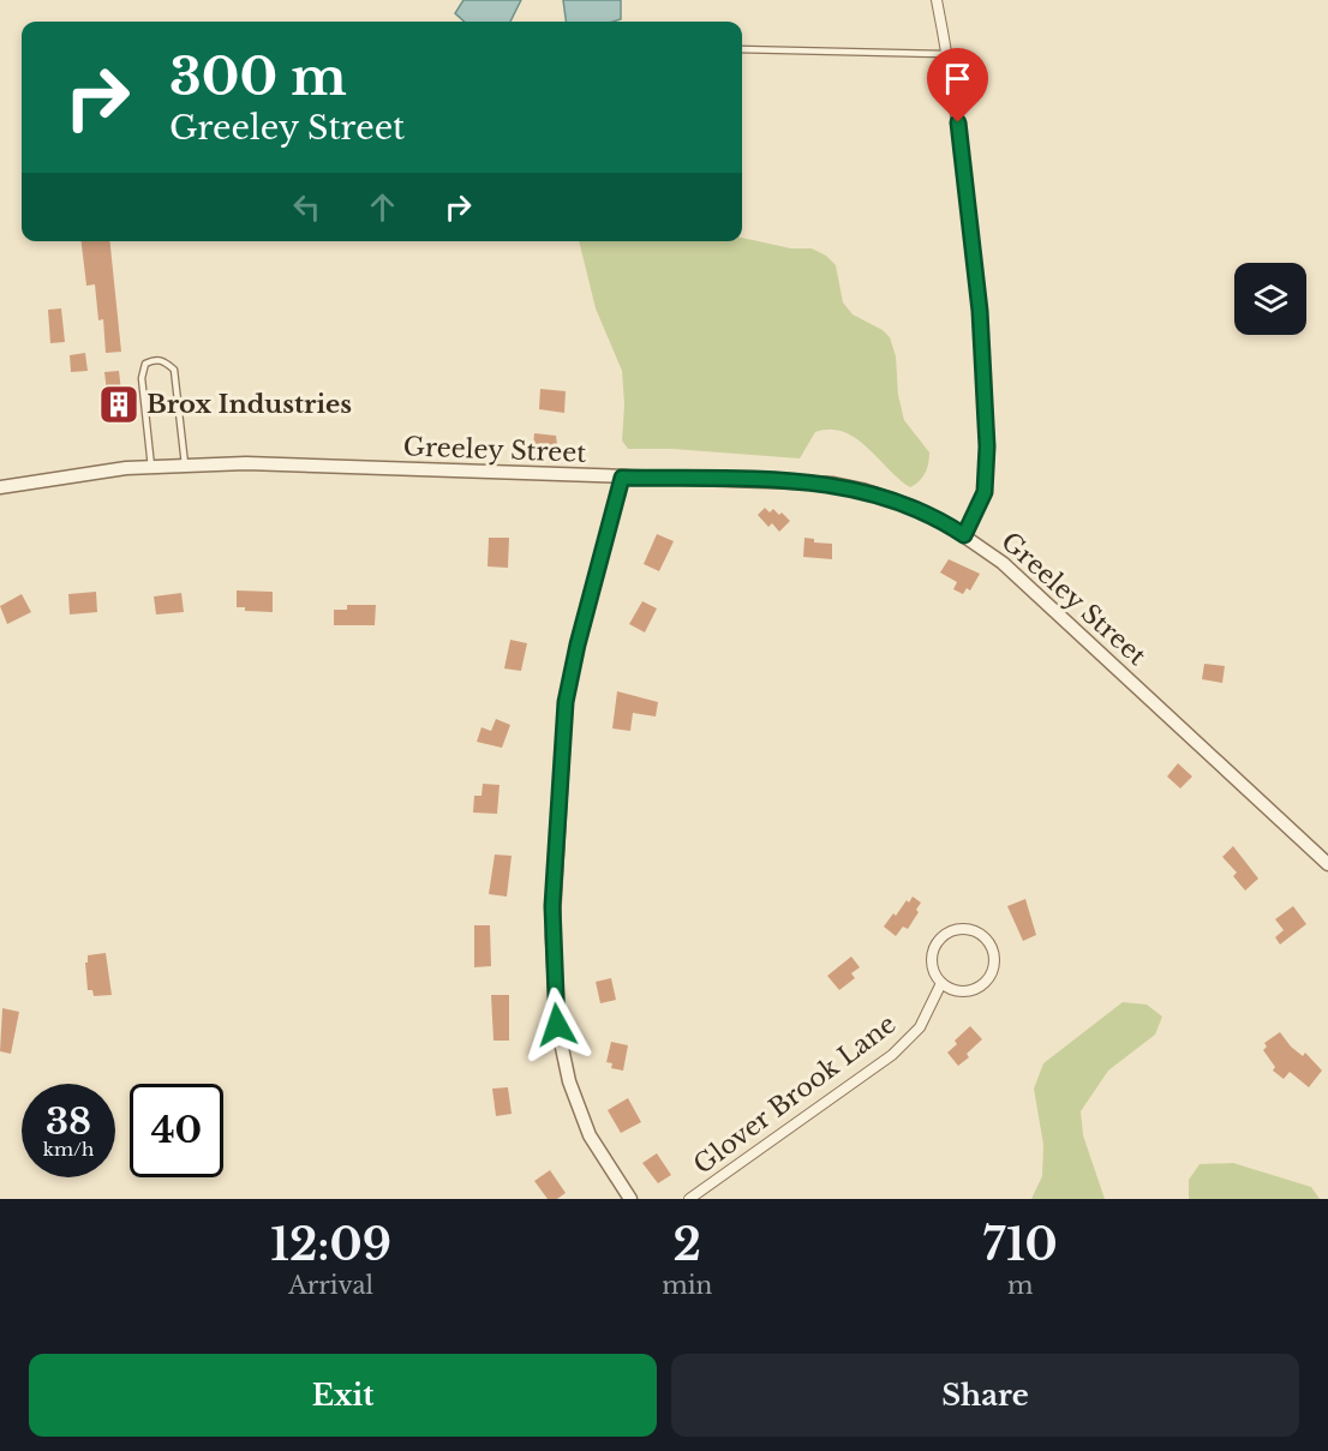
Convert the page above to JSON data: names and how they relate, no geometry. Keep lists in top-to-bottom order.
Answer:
{
  "streets": {
    "street": ["Greeley Street", "Glover Brook Lane"]
  },
  "places": {
    "building": ["Brox Industries"]
  },
  "page": {
    "turn": ["300 m", "Greeley Street"],
    "speed": "38 km/h",
    "limit": "40",
    "eta": [
      "12:09",
      "Arrival",
      "2",
      "min",
      "710",
      "m"
    ],
    "buttons": ["Exit", "Share"]
  }
}
